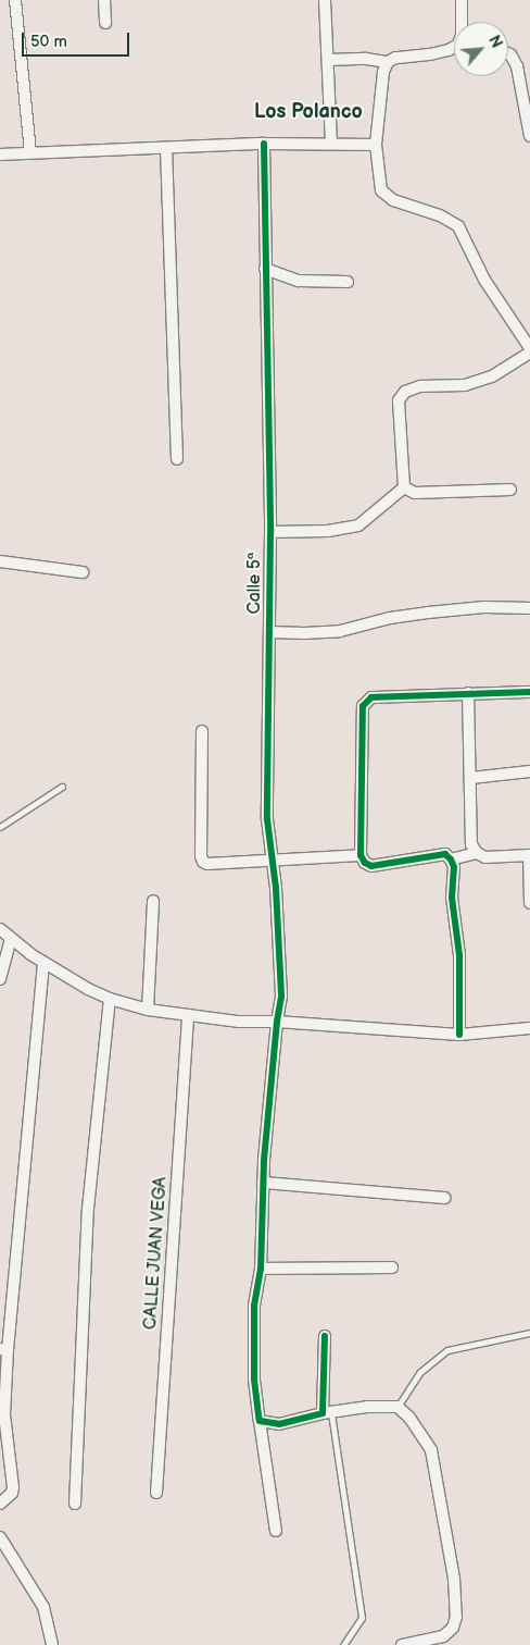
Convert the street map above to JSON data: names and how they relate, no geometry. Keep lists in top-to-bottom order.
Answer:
{
  "streets": {
    "street": ["Calle 5ª", "CALLE JUAN VEGA"]
  },
  "districts": ["Los Polanco"],
  "scale_bar": "50 m",
  "north": "top right"
}
